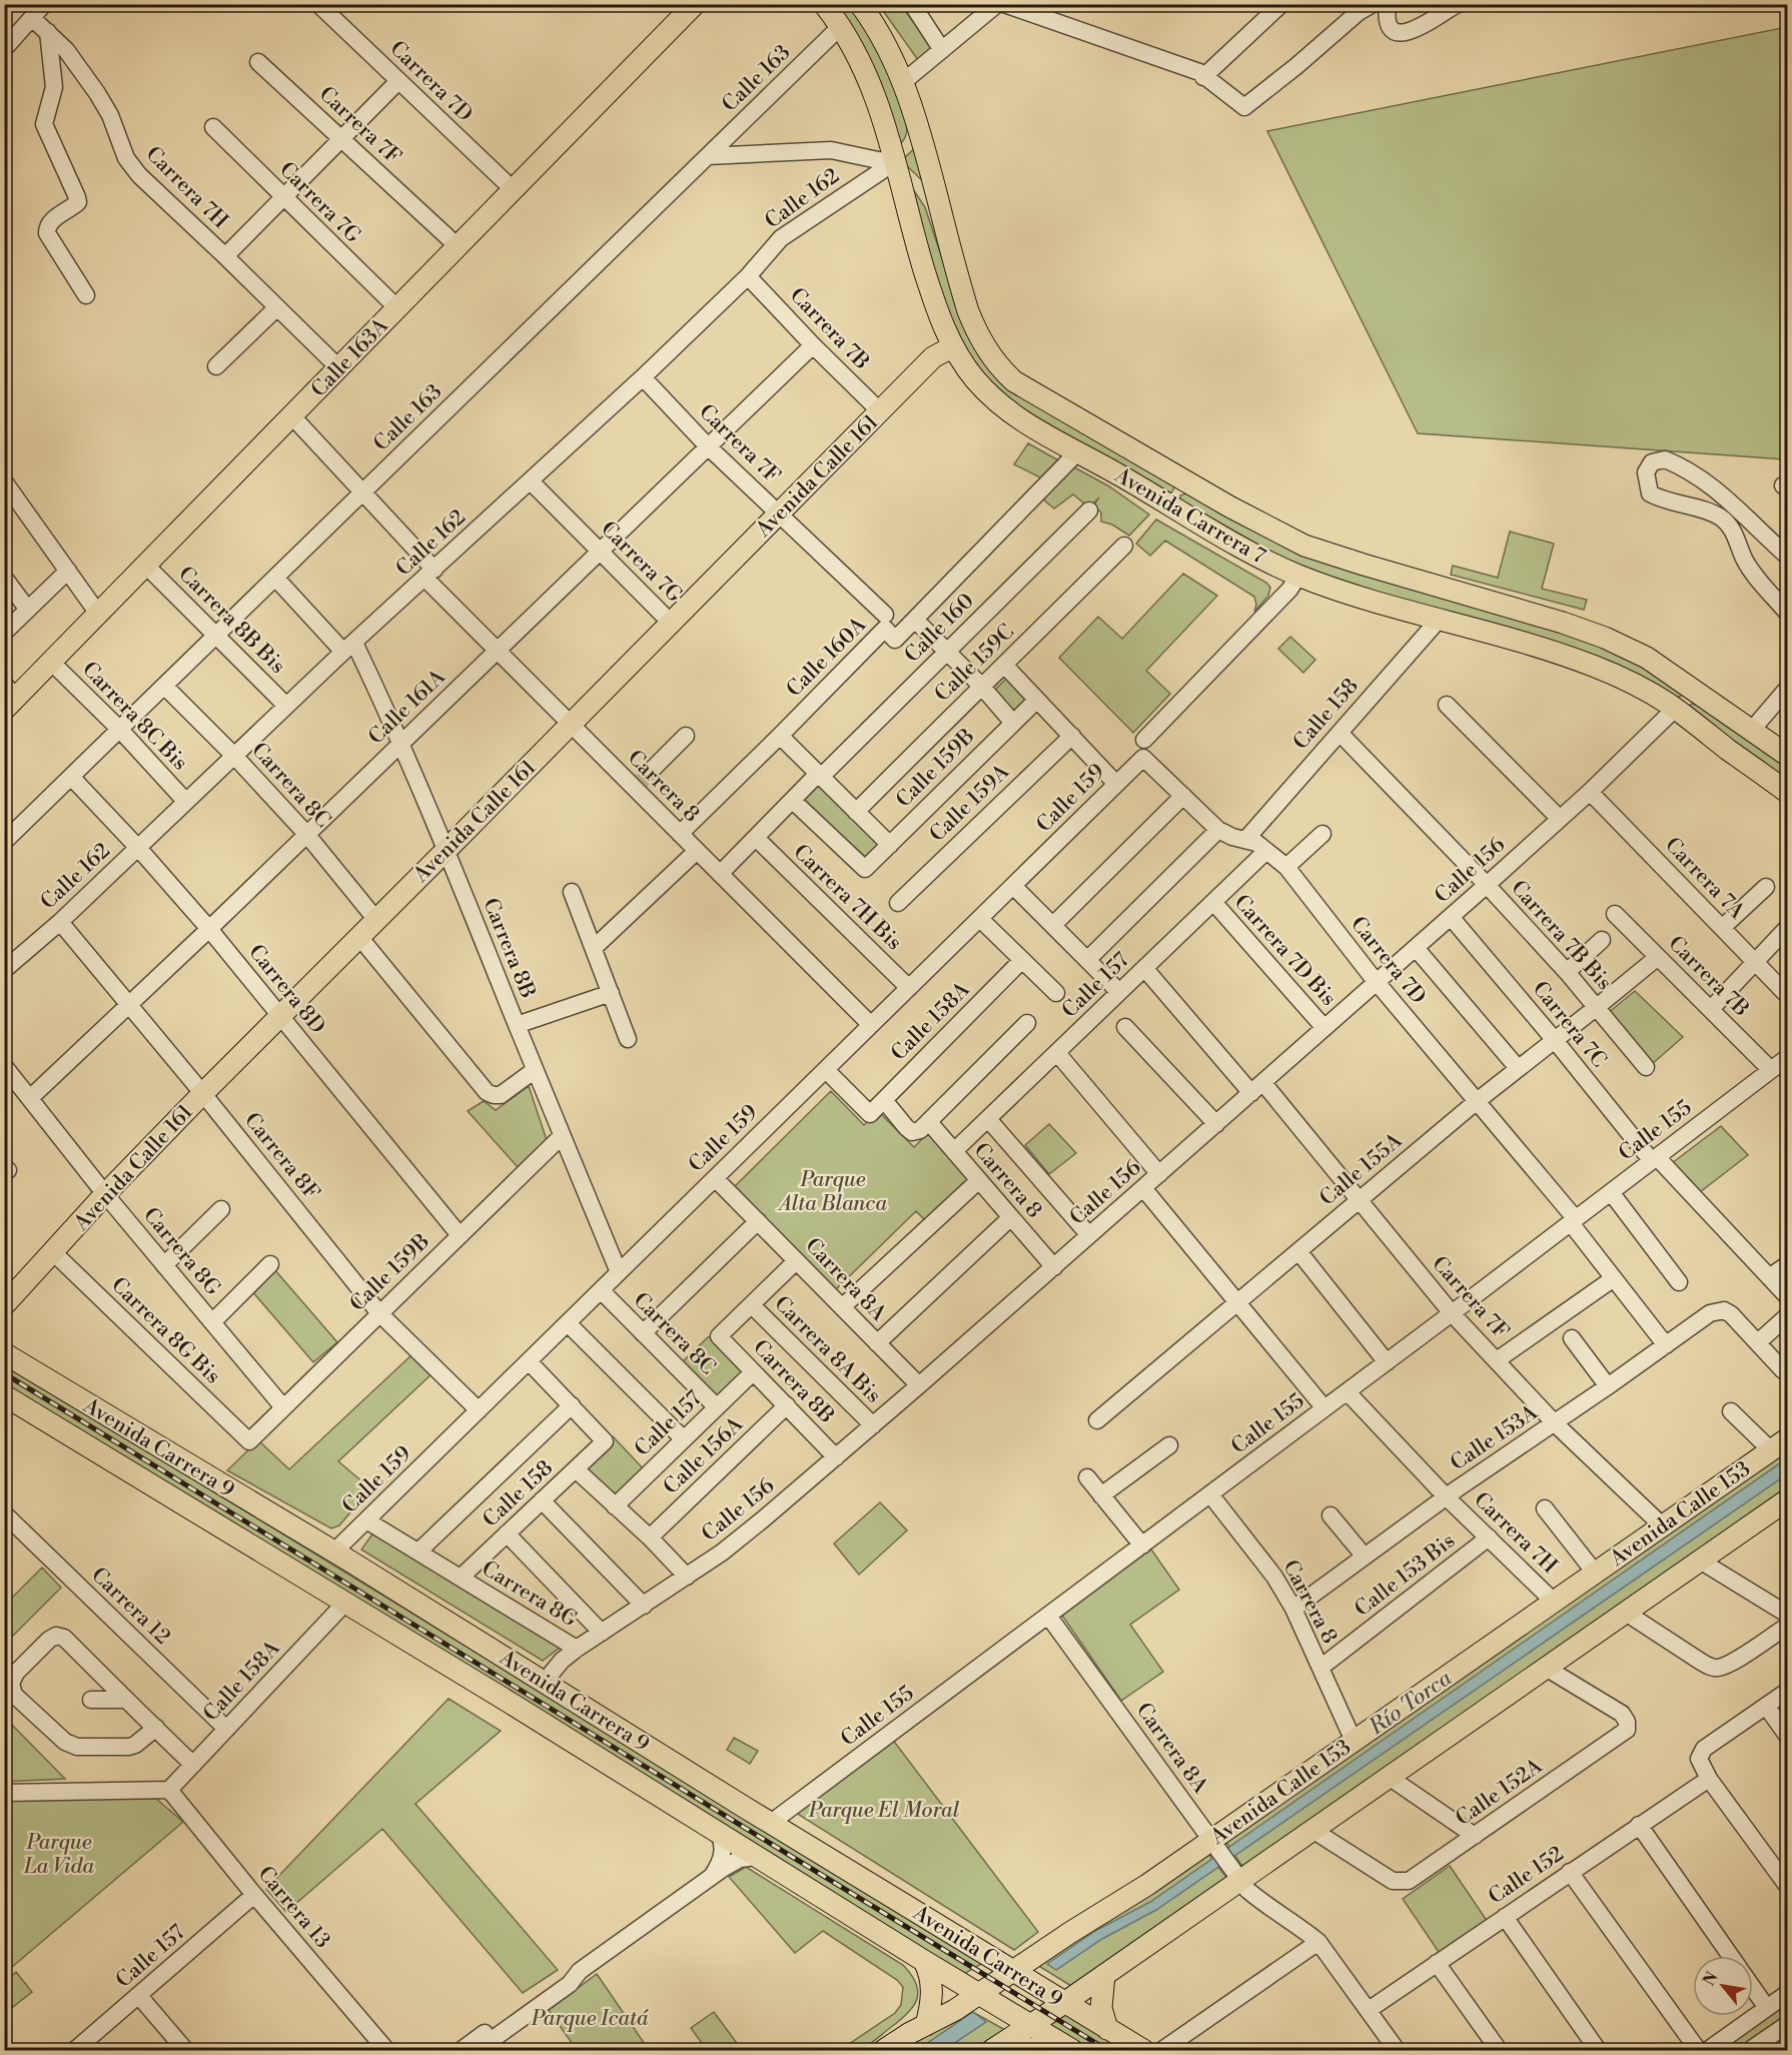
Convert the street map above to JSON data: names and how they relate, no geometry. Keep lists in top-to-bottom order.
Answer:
{
  "streets": {
    "main road": [
      "Calle 163A",
      "Avenida Calle 161",
      "Avenida Carrera 7",
      "Avenida Carrera 9",
      "Avenida Calle 153"
    ],
    "street": [
      "Calle 163",
      "Carrera 7D",
      "Carrera 7F",
      "Carrera 7H",
      "Calle 162",
      "Carrera 7G",
      "Carrera 7B",
      "Carrera 8B Bis",
      "Calle 160",
      "Calle 160A",
      "Calle 159C",
      "Calle 161A",
      "Calle 158",
      "Carrera 8C Bis",
      "Calle 159B",
      "Carrera 8C",
      "Carrera 8",
      "Calle 159",
      "Calle 159A",
      "Calle 156",
      "Carrera 7A",
      "Carrera 7H Bis",
      "Carrera 7B Bis",
      "Carrera 8B",
      "Carrera 7D Bis",
      "Calle 157",
      "Carrera 8D",
      "Calle 158A",
      "Carrera 7C",
      "Calle 155",
      "Carrera 8F",
      "Calle 155A",
      "Carrera 8G",
      "Carrera 8A",
      "Carrera 8G Bis",
      "Carrera 8A Bis",
      "Calle 153A",
      "Calle 156A",
      "Calle 153 Bis",
      "Carrera 12",
      "Calle 152A",
      "Calle 152",
      "Carrera 13"
    ]
  },
  "crossings": [
    ["Calle 163", "Avenida Carrera 7"],
    ["Calle 163", "Carrera 8B Bis"],
    ["Calle 163", "Carrera 8C Bis"],
    ["Calle 163", "Carrera 8C"],
    ["Calle 163", "Carrera 8"],
    ["Calle 163", "Carrera 8B"],
    ["Calle 163", "Carrera 8D"],
    ["Carrera 7D", "Calle 163A"],
    ["Carrera 7D", "Calle 158"],
    ["Carrera 7D", "Calle 159"],
    ["Carrera 7D", "Calle 156"],
    ["Carrera 7D", "Calle 157"],
    ["Carrera 7D", "Calle 155"],
    ["Carrera 7D", "Calle 155A"],
    ["Carrera 7D", "Calle 153A"],
    ["Carrera 7F", "Calle 162"],
    ["Carrera 7F", "Calle 163A"],
    ["Carrera 7F", "Avenida Calle 161"],
    ["Carrera 7F", "Calle 161A"],
    ["Carrera 7F", "Calle 156"],
    ["Carrera 7F", "Calle 157"],
    ["Carrera 7F", "Calle 155"],
    ["Carrera 7F", "Calle 155A"],
    ["Carrera 7F", "Calle 153A"],
    ["Carrera 7F", "Avenida Calle 153"],
    ["Carrera 7H", "Calle 163A"],
    ["Carrera 7H", "Calle 155"],
    ["Carrera 7H", "Calle 153A"],
    ["Carrera 7H", "Avenida Calle 153"],
    ["Carrera 7H", "Calle 153 Bis"],
    ["Calle 162", "Carrera 7G"],
    ["Calle 162", "Carrera 7B"],
    ["Calle 162", "Avenida Carrera 7"],
    ["Calle 162", "Carrera 8B Bis"],
    ["Calle 162", "Carrera 8C Bis"],
    ["Calle 162", "Carrera 8C"],
    ["Calle 162", "Carrera 8"],
    ["Calle 162", "Carrera 8B"],
    ["Calle 162", "Carrera 8D"],
    ["Calle 162", "Carrera 8F"],
    ["Carrera 7G", "Calle 163A"],
    ["Carrera 7G", "Avenida Calle 161"],
    ["Carrera 7G", "Calle 161A"],
    ["Carrera 7B", "Avenida Calle 161"],
    ["Carrera 7B", "Calle 161A"],
    ["Carrera 7B", "Calle 155"],
    ["Carrera 7B", "Calle 155A"],
    ["Calle 163A", "Carrera 8B Bis"],
    ["Calle 163A", "Carrera 8C Bis"],
    ["Calle 163A", "Carrera 8"],
    ["Avenida Calle 161", "Avenida Carrera 7"],
    ["Avenida Calle 161", "Carrera 8C"],
    ["Avenida Calle 161", "Carrera 8"],
    ["Avenida Calle 161", "Carrera 8B"],
    ["Avenida Calle 161", "Carrera 8D"],
    ["Avenida Calle 161", "Carrera 8F"],
    ["Avenida Calle 161", "Carrera 8G"],
    ["Avenida Calle 161", "Carrera 8G Bis"],
    ["Avenida Carrera 7", "Calle 160A"],
    ["Avenida Carrera 7", "Calle 158"],
    ["Avenida Carrera 7", "Calle 156"],
    ["Calle 160", "Calle 159B"],
    ["Calle 160", "Carrera 8"],
    ["Calle 160", "Carrera 7H Bis"],
    ["Calle 160A", "Carrera 8"],
    ["Calle 161A", "Carrera 8C"],
    ["Calle 161A", "Carrera 8"],
    ["Calle 161A", "Carrera 8B"],
    ["Calle 161A", "Carrera 8D"],
    ["Calle 161A", "Carrera 8F"],
    ["Calle 161A", "Carrera 8G"],
    ["Calle 158", "Carrera 7B Bis"],
    ["Calle 158", "Carrera 8G"],
    ["Calle 159B", "Carrera 8B"],
    ["Calle 159B", "Carrera 8D"],
    ["Calle 159B", "Carrera 8F"],
    ["Calle 159B", "Carrera 8G"],
    ["Calle 159B", "Carrera 8G Bis"],
    ["Carrera 8C", "Calle 159"],
    ["Carrera 8C", "Calle 157"],
    ["Carrera 8", "Calle 159"],
    ["Carrera 8", "Calle 156"],
    ["Carrera 8", "Calle 157"],
    ["Carrera 8", "Calle 155"],
    ["Carrera 8", "Calle 153A"],
    ["Carrera 8", "Avenida Calle 153"],
    ["Carrera 8", "Calle 153 Bis"],
    ["Calle 159", "Carrera 7H Bis"],
    ["Calle 159", "Carrera 8B"],
    ["Calle 159", "Calle 158A"],
    ["Calle 159", "Carrera 8F"],
    ["Calle 159", "Carrera 8G"],
    ["Calle 159", "Carrera 8A"],
    ["Calle 159", "Avenida Carrera 9"],
    ["Calle 156", "Carrera 7A"],
    ["Calle 156", "Carrera 7B Bis"],
    ["Calle 156", "Carrera 8B"],
    ["Calle 156", "Carrera 7D Bis"],
    ["Calle 156", "Carrera 7C"],
    ["Calle 156", "Carrera 8G"],
    ["Calle 156", "Carrera 8A"],
    ["Calle 156", "Carrera 8A Bis"],
    ["Calle 156", "Avenida Carrera 9"],
    ["Carrera 7B Bis", "Calle 155A"],
    ["Carrera 8B", "Calle 157"],
    ["Carrera 8B", "Carrera 8A Bis"],
    ["Carrera 8B", "Calle 156A"],
    ["Carrera 7D Bis", "Calle 157"],
    ["Calle 157", "Carrera 13"],
    ["Calle 158A", "Avenida Carrera 9"],
    ["Calle 158A", "Carrera 12"],
    ["Calle 158A", "Carrera 13"],
    ["Carrera 7C", "Calle 155"],
    ["Carrera 7C", "Calle 155A"],
    ["Calle 155", "Carrera 8A"],
    ["Calle 155", "Avenida Carrera 9"],
    ["Carrera 8A", "Avenida Calle 153"],
    ["Carrera 8A", "Calle 152"],
    ["Avenida Carrera 9", "Avenida Calle 153"]
  ],
  "water": ["Río Torca"],
  "parks": [
    "Parque Alta Blanca",
    "Parque El Moral",
    "Parque La Vida",
    "Parque Icatá"
  ],
  "north": "top left"
}
